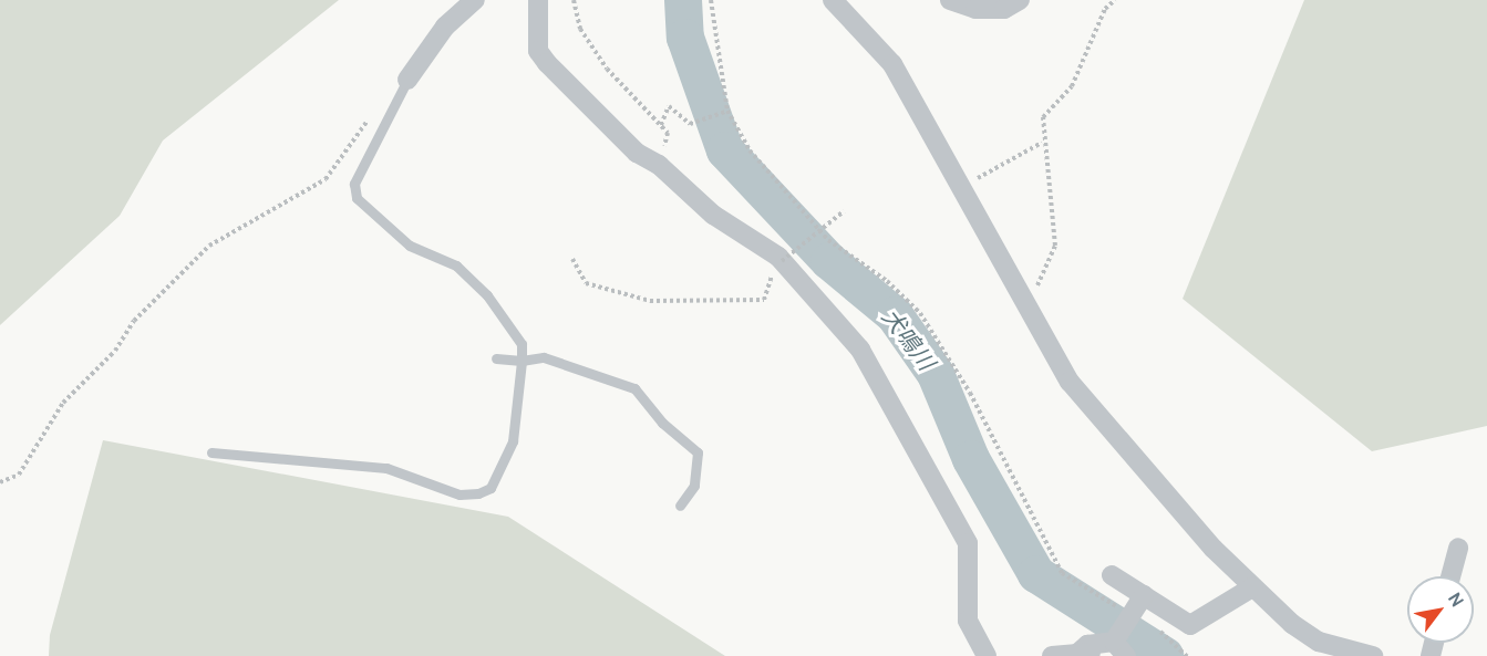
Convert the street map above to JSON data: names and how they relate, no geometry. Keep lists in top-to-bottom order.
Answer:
{
  "water": ["犬鳴川"],
  "north": "top right"
}
